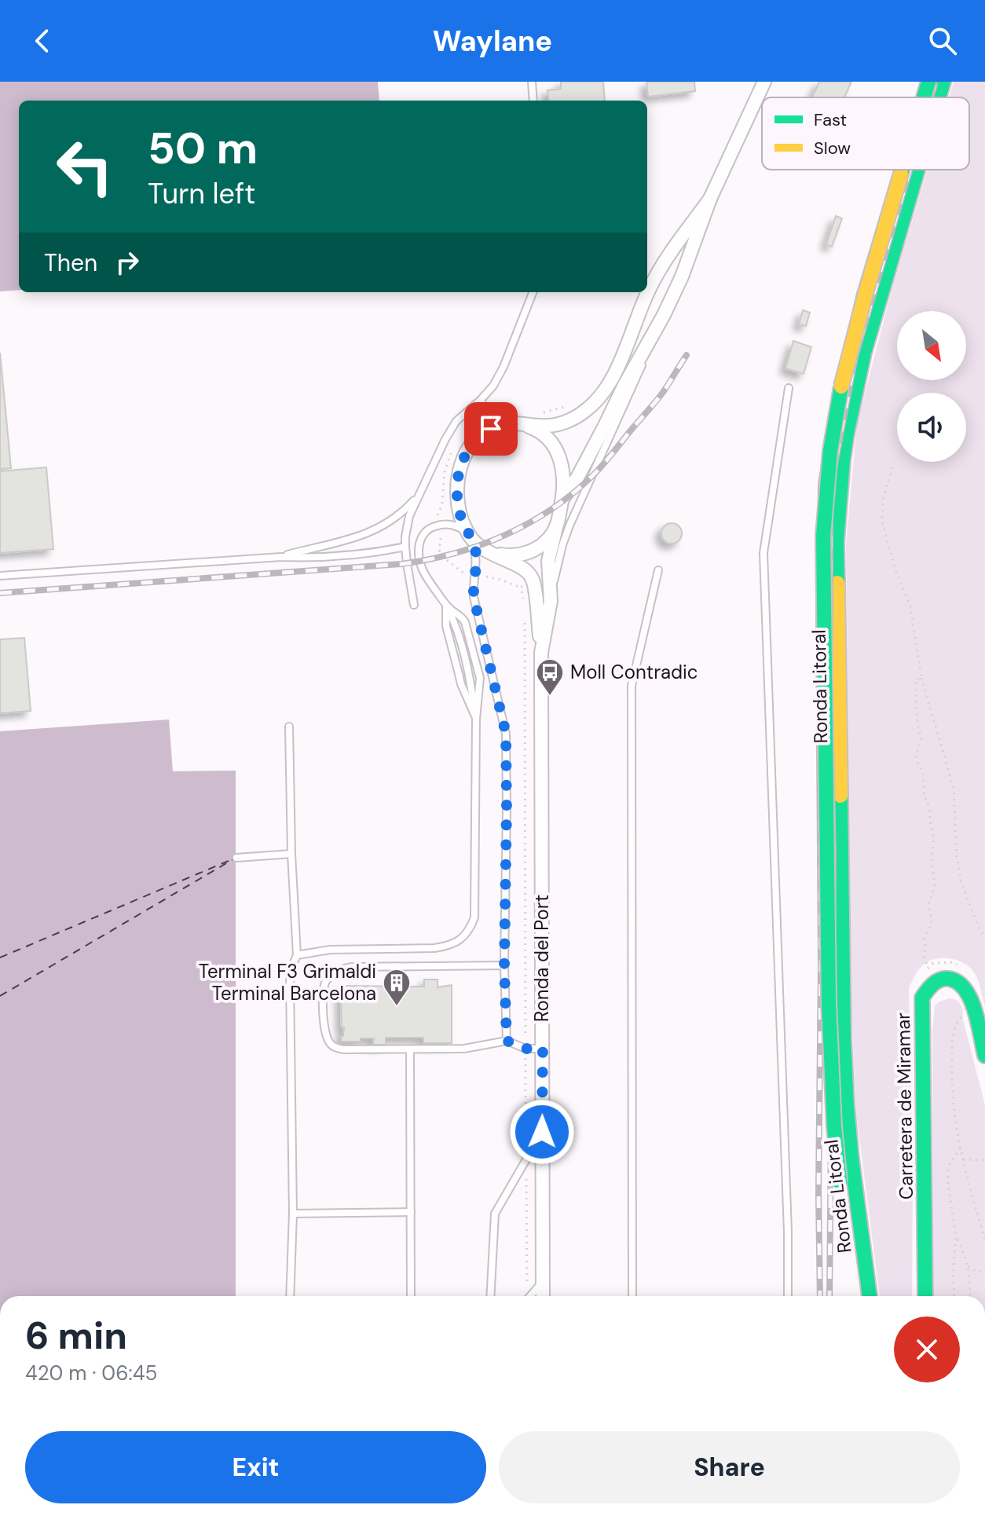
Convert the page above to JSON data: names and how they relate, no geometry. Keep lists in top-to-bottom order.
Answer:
{
  "streets": {
    "main road": ["Ronda Litoral", "Carretera de Miramar"],
    "street": ["Ronda del Port"]
  },
  "places": {
    "bus stop": ["Moll Contradic"],
    "building": ["Terminal F3 Grimaldi Terminal Barcelona"]
  },
  "legend": ["Fast", "Slow"],
  "north": "bottom right",
  "page": {
    "header": "Waylane",
    "turn": ["50 m", "Turn left"],
    "then": "Then",
    "heading": ["6 min", "420 m · 06:45"],
    "buttons": ["Exit", "Share"]
  }
}
